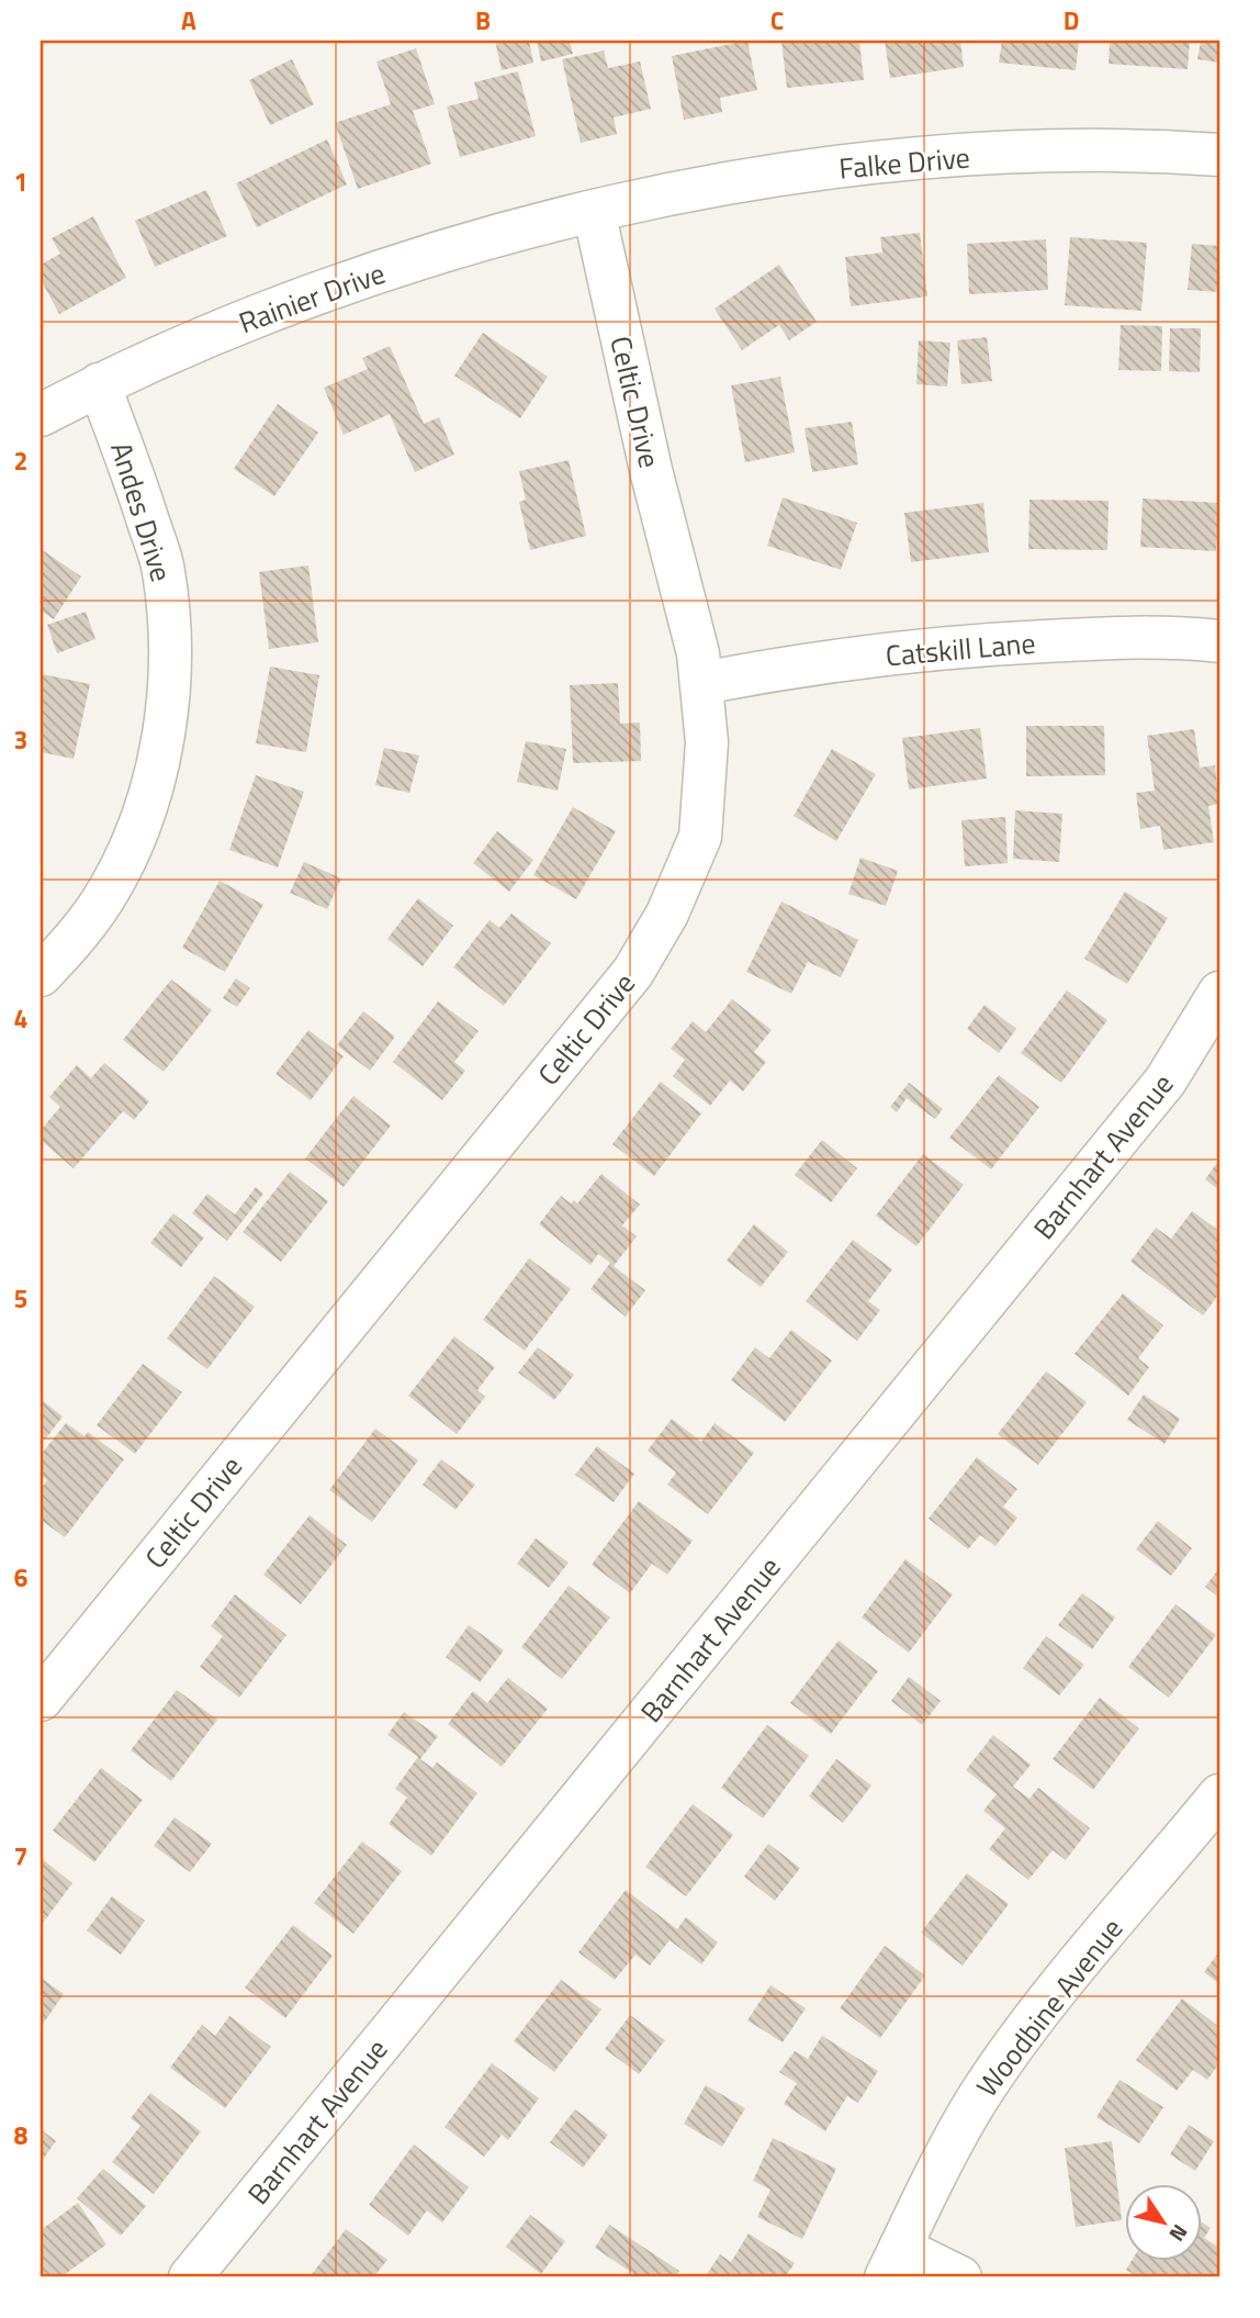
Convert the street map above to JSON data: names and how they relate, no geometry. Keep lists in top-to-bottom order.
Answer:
{
  "streets": {
    "street": [
      "Falke Drive",
      "Rainier Drive",
      "Celtic Drive",
      "Andes Drive",
      "Catskill Lane",
      "Barnhart Avenue",
      "Woodbine Avenue"
    ]
  },
  "crossings": [
    ["Falke Drive", "Rainier Drive"],
    ["Falke Drive", "Celtic Drive"],
    ["Rainier Drive", "Celtic Drive"],
    ["Rainier Drive", "Andes Drive"],
    ["Celtic Drive", "Catskill Lane"]
  ],
  "north": "bottom right",
  "grid": {
    "columns": [
      "A",
      "B",
      "C",
      "D"
    ],
    "rows": [
      "1",
      "2",
      "3",
      "4",
      "5",
      "6",
      "7",
      "8"
    ]
  }
}
